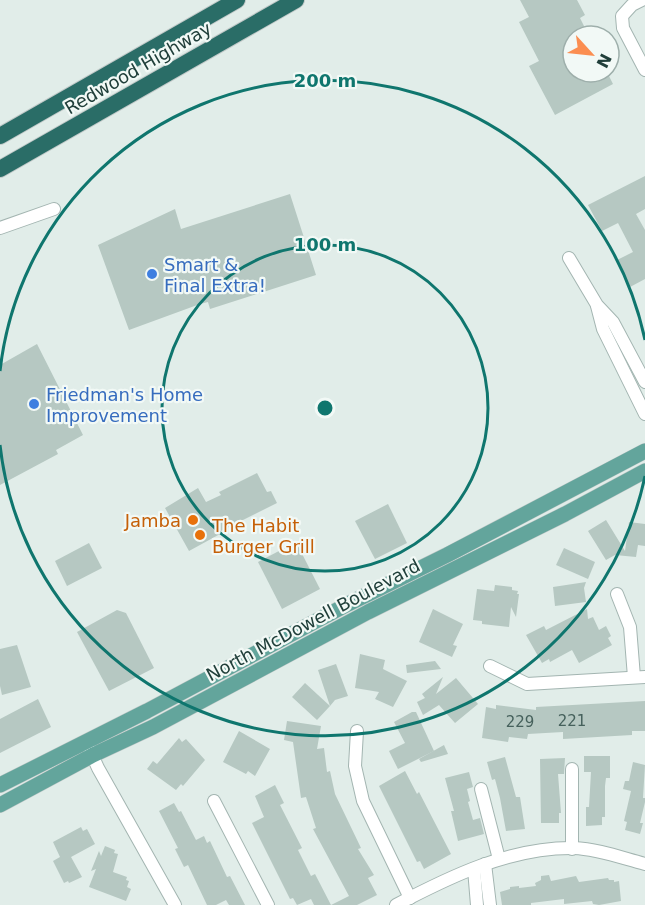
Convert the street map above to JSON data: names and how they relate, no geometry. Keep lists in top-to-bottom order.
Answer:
{
  "streets": {
    "highway": ["Redwood Highway"],
    "main road": ["North McDowell Boulevard"]
  },
  "places": [
    "Smart & Final Extra!",
    "Friedman's Home Improvement",
    "Jamba",
    "The Habit Burger Grill"
  ],
  "house_numbers": ["221", "229"],
  "north": "bottom right",
  "rings": ["200 m", "100 m"]
}
